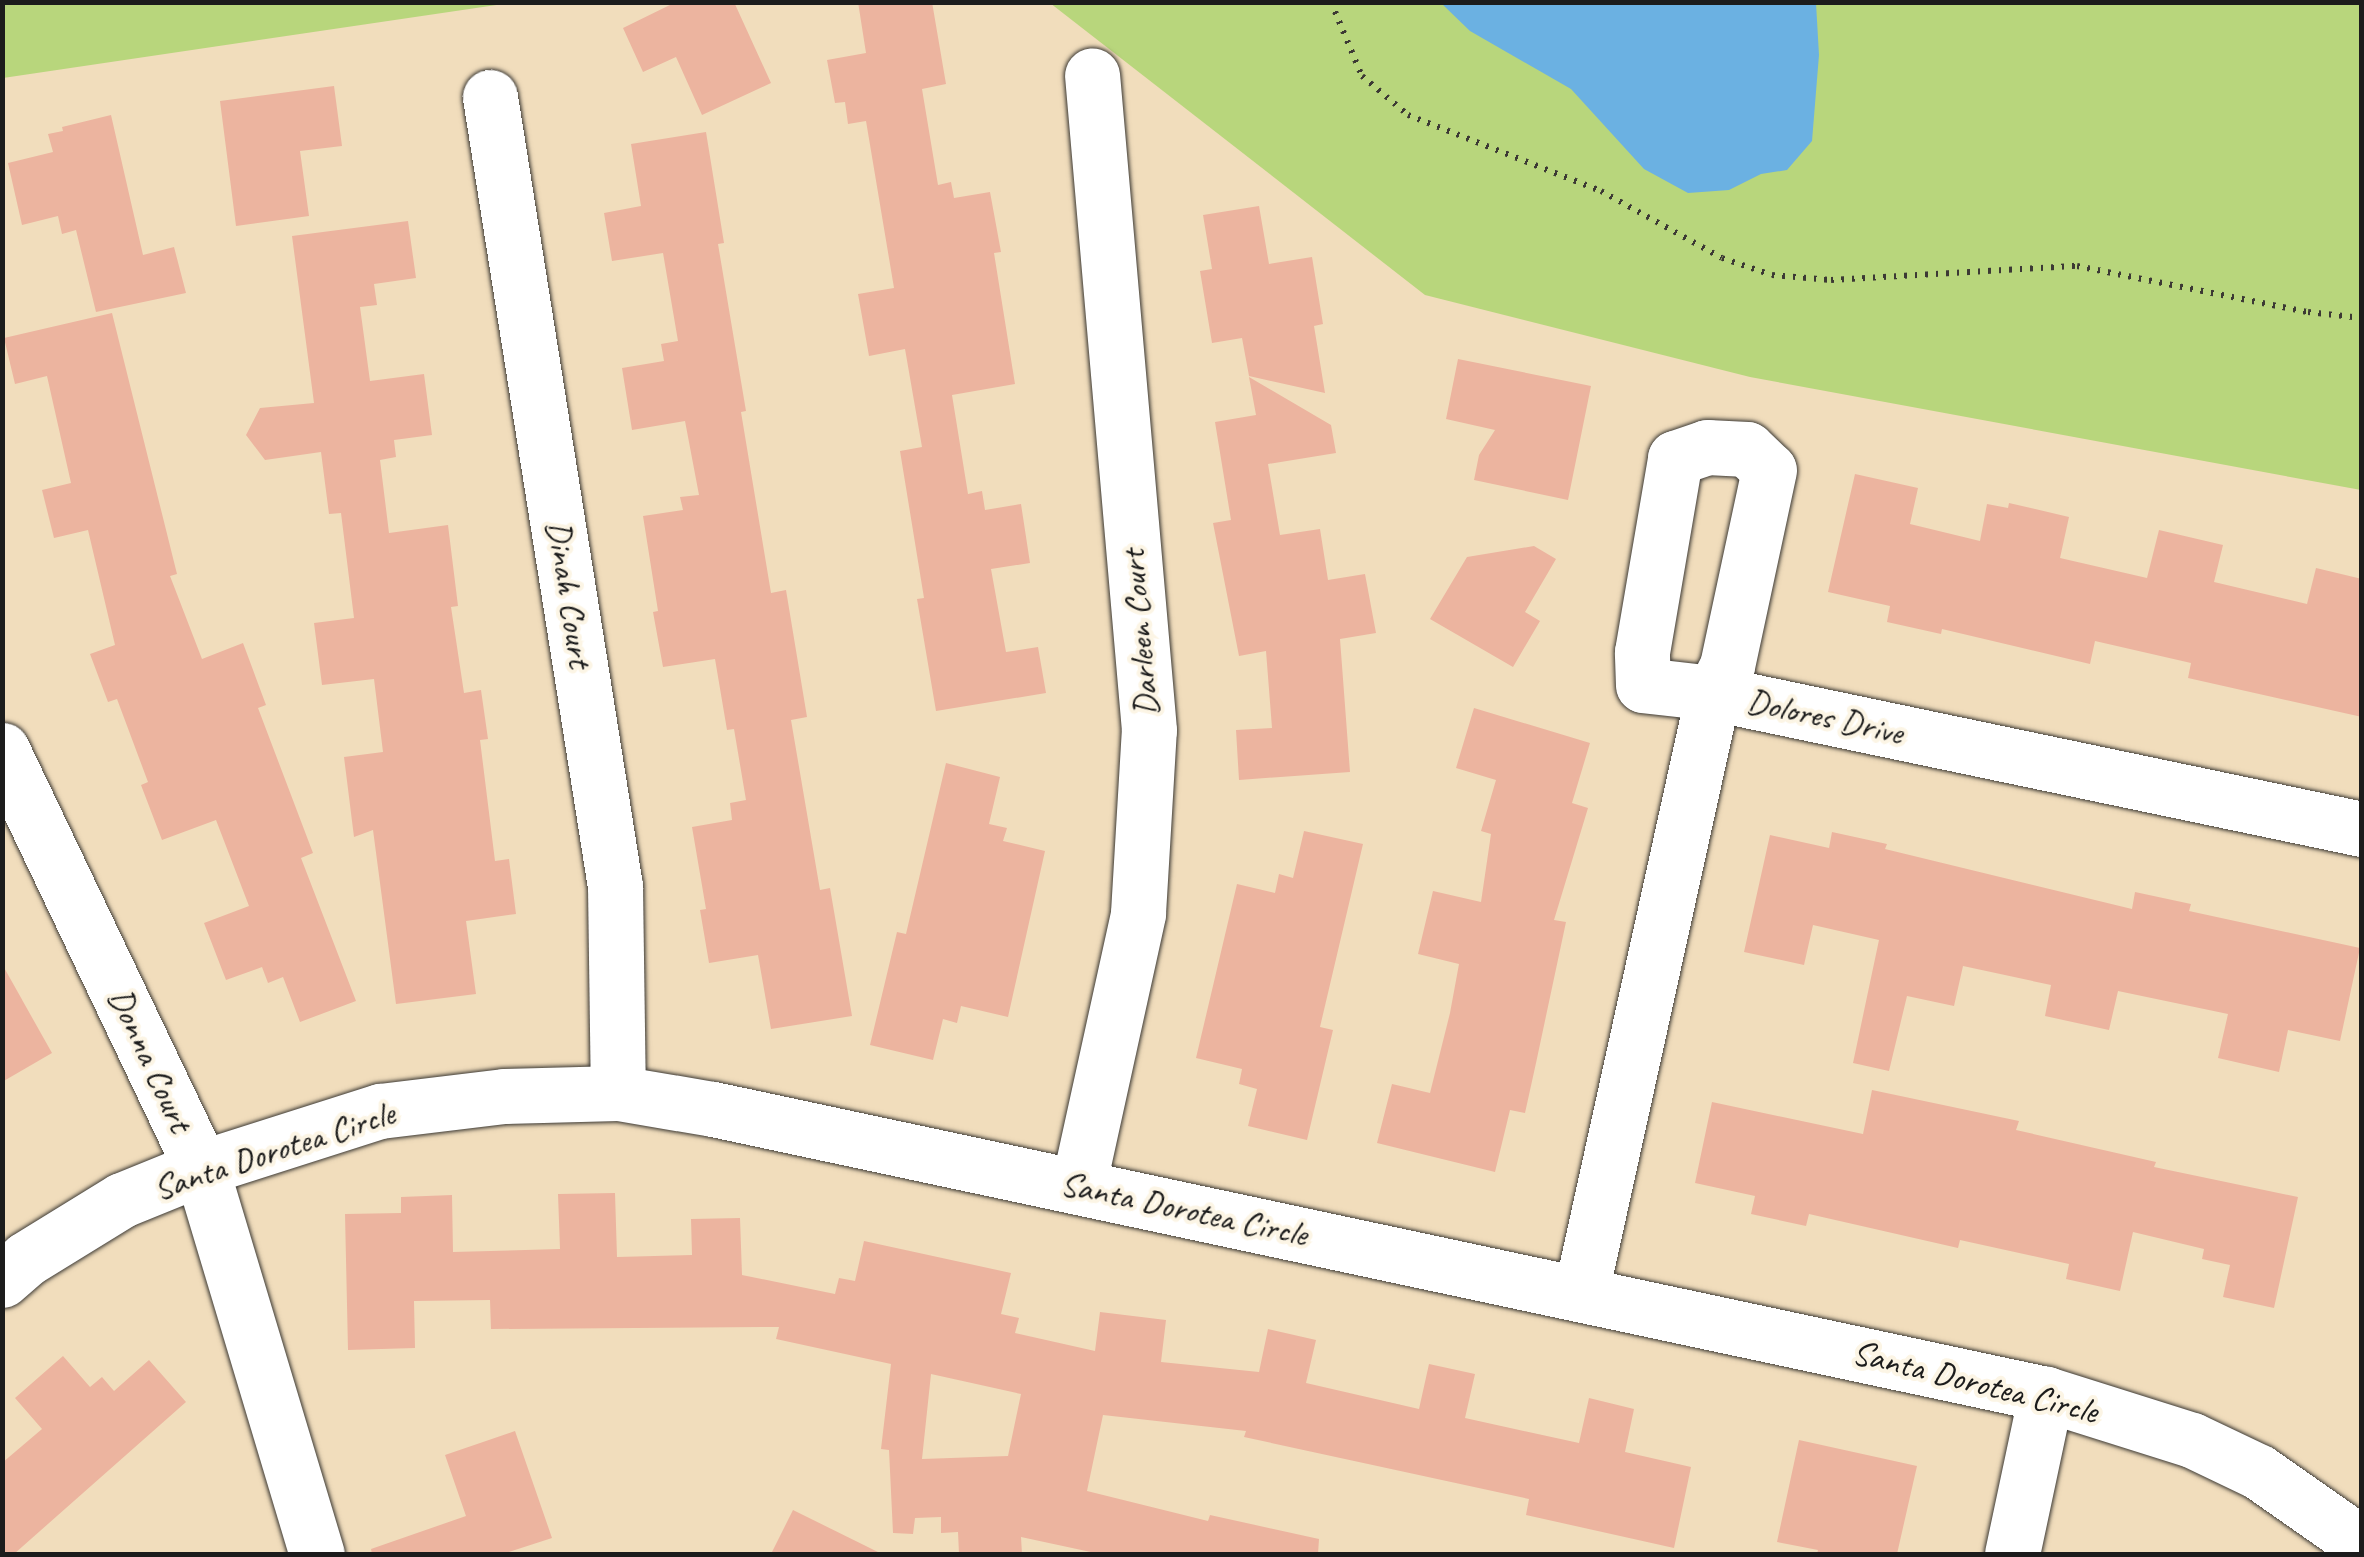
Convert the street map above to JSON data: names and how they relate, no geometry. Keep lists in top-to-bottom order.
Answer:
{
  "streets": {
    "street": [
      "Dinah Court",
      "Darleen Court",
      "Dolores Drive",
      "Donna Court",
      "Santa Dorotea Circle"
    ]
  },
  "crossings": [
    ["Dinah Court", "Santa Dorotea Circle"],
    ["Darleen Court", "Santa Dorotea Circle"],
    ["Dolores Drive", "Santa Dorotea Circle"],
    ["Donna Court", "Santa Dorotea Circle"]
  ]
}
